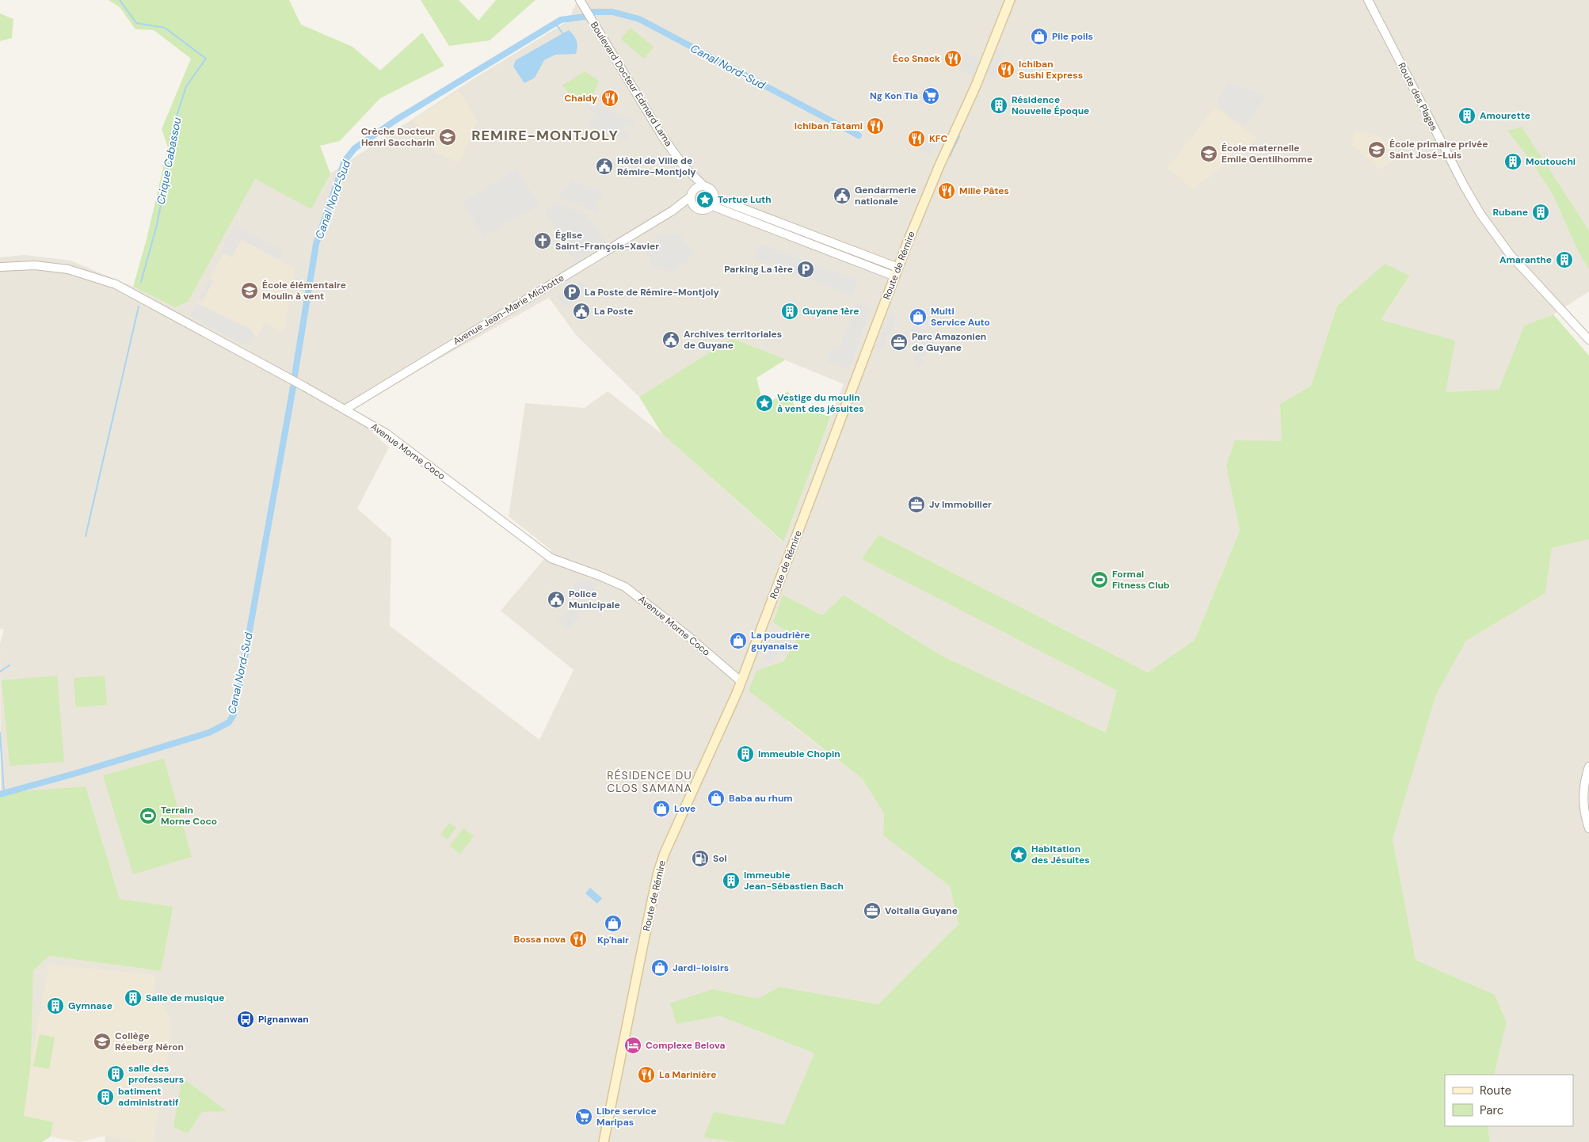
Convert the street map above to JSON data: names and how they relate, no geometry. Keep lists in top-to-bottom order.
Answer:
{
  "streets": {
    "main road": ["Route de Rémire"],
    "street": [
      "Boulevard Docteur Edmard Lama",
      "Route des Plages",
      "Avenue Jean-Marie Michotte",
      "Avenue Morne Coco"
    ]
  },
  "crossings": [
    ["Boulevard Docteur Edmard Lama", "Avenue Jean-Marie Michotte"],
    ["Route de Rémire", "Avenue Morne Coco"],
    ["Avenue Jean-Marie Michotte", "Avenue Morne Coco"]
  ],
  "districts": ["REMIRE-MONTJOLY", "RÉSIDENCE DU CLOS SAMANA"],
  "water": ["Canal Nord-Sud", "Crique Cabassou"],
  "places": {
    "shop": [
      "Pile poils",
      "Multi Service Auto",
      "La poudrière guyanaise",
      "Baba au rhum",
      "Love",
      "Kp'hair",
      "Jardi-loisirs"
    ],
    "restaurant": [
      "Éco Snack",
      "Ichiban Sushi Express",
      "Chaldy",
      "Ichiban Tatami",
      "KFC",
      "Mille Pâtes",
      "Bossa nova",
      "La Marinière"
    ],
    "supermarket": ["Ng Kon Tia", "Libre service Maripas"],
    "building": [
      "Résidence Nouvelle Époque",
      "Amourette",
      "Moutouchi",
      "Rubane",
      "Amaranthe",
      "Guyane 1ère",
      "Immeuble Chopin",
      "Immeuble Jean-Sébastien Bach",
      "Salle de musique",
      "Gymnase",
      "salle des professeurs",
      "batiment administratif"
    ],
    "school or university": [
      "Crèche Docteur Henri Saccharin",
      "École primaire privée Saint José-Luis",
      "École maternelle Emile Gentilhomme",
      "École élémentaire Moulin à vent",
      "Collège Réeberg Néron"
    ],
    "public building": [
      "Hôtel de Ville de Rémire-Montjoly",
      "Gendarmerie nationale",
      "La Poste",
      "Archives territoriales de Guyane",
      "Police Municipale"
    ],
    "place": ["Tortue Luth", "Vestige du moulin à vent des jésuites", "Habitation des Jésuites"],
    "church": ["Église Saint-François-Xavier"],
    "parking": ["Parking La 1ère", "La Poste de Rémire-Montjoly"],
    "office": ["Parc Amazonien de Guyane", "Jv Immobilier", "Voltalia Guyane"],
    "sports": ["Formal Fitness Club", "Terrain Morne Coco"],
    "fuel station": ["Sol"],
    "bus stop": ["Pignanwan"],
    "hotel": ["Complexe Belova"]
  },
  "legend": ["Route", "Parc"]
}
